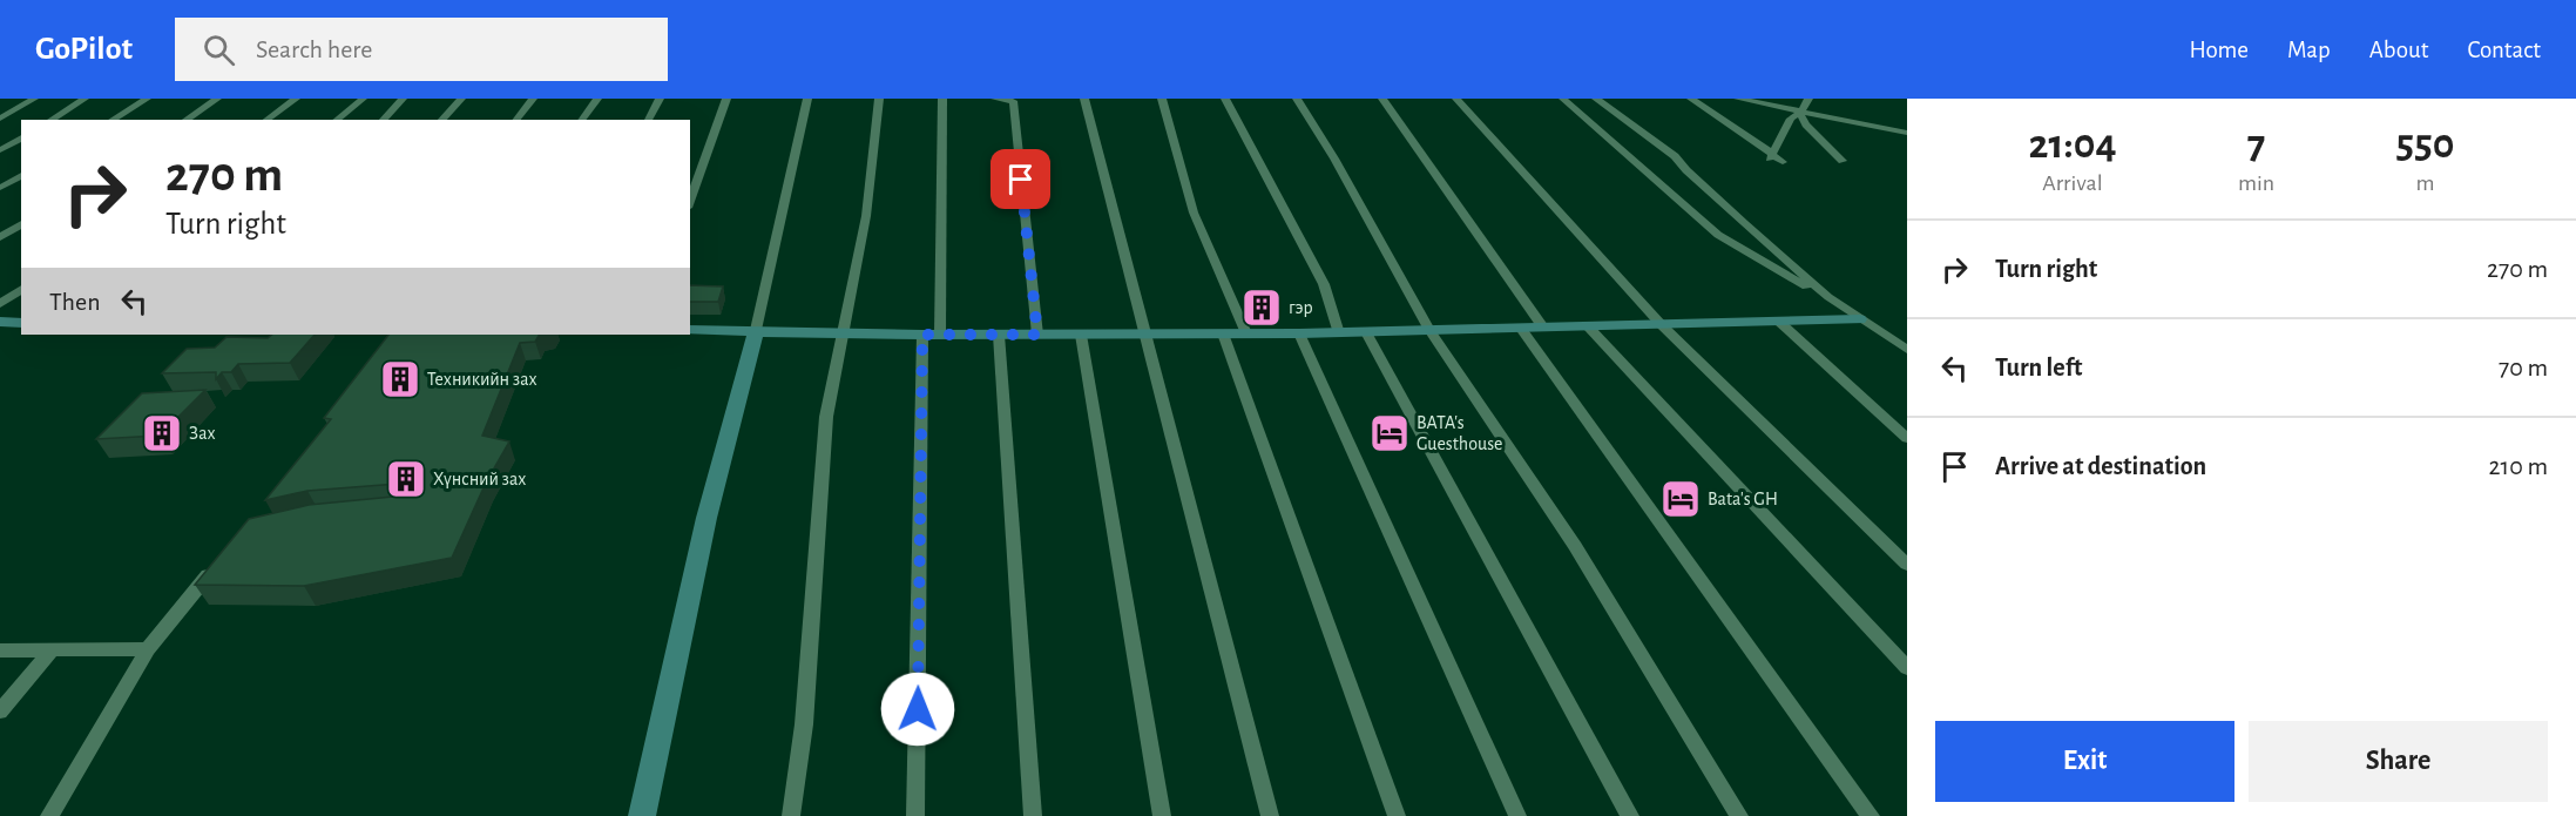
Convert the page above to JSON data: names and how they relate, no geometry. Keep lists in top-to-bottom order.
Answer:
{
  "places": {
    "building": [
      "гэр",
      "Техникийн зах",
      "Зах",
      "Хүнсний зах"
    ],
    "hotel": ["BATA's Guesthouse", "Bata's GH"]
  },
  "page": {
    "header": "GoPilot",
    "search": "Search here",
    "nav": [
      "Home",
      "Map",
      "About",
      "Contact"
    ],
    "eta": [
      "21:04",
      "Arrival",
      "7",
      "min",
      "550",
      "m"
    ],
    "turn": ["270 m", "Turn right"],
    "list": [
      {
        "name": "Turn right",
        "value": "270 m"
      },
      {
        "name": "Turn left",
        "value": "70 m"
      },
      {
        "name": "Arrive at destination",
        "value": "210 m"
      }
    ],
    "then": "Then",
    "buttons": ["Exit", "Share"]
  }
}
